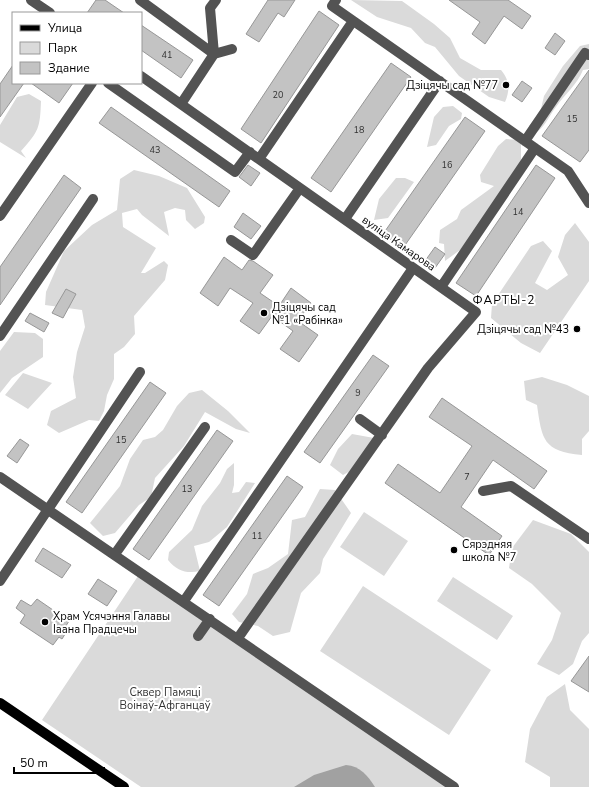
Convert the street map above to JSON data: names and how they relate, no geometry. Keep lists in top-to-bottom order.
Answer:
{
  "streets": {
    "street": ["вуліца Камарова"]
  },
  "districts": ["ФАРТЫ-2"],
  "parks": ["Сквер Памяці Воінаў-Афганцаў"],
  "places": [
    "Дзіцячы сад №77",
    "Дзіцячы сад №1 «Рабінка»",
    "Дзіцячы сад №43",
    "Сярэдняя школа №7",
    "Храм Усячэння Галавы Іаана Прадцечы"
  ],
  "house_numbers": [
    "41",
    "20",
    "15",
    "18",
    "43",
    "16",
    "14",
    "9",
    "15",
    "7",
    "13",
    "11"
  ],
  "legend": ["Улица", "Парк", "Здание"],
  "scale_bar": "50 m"
}
